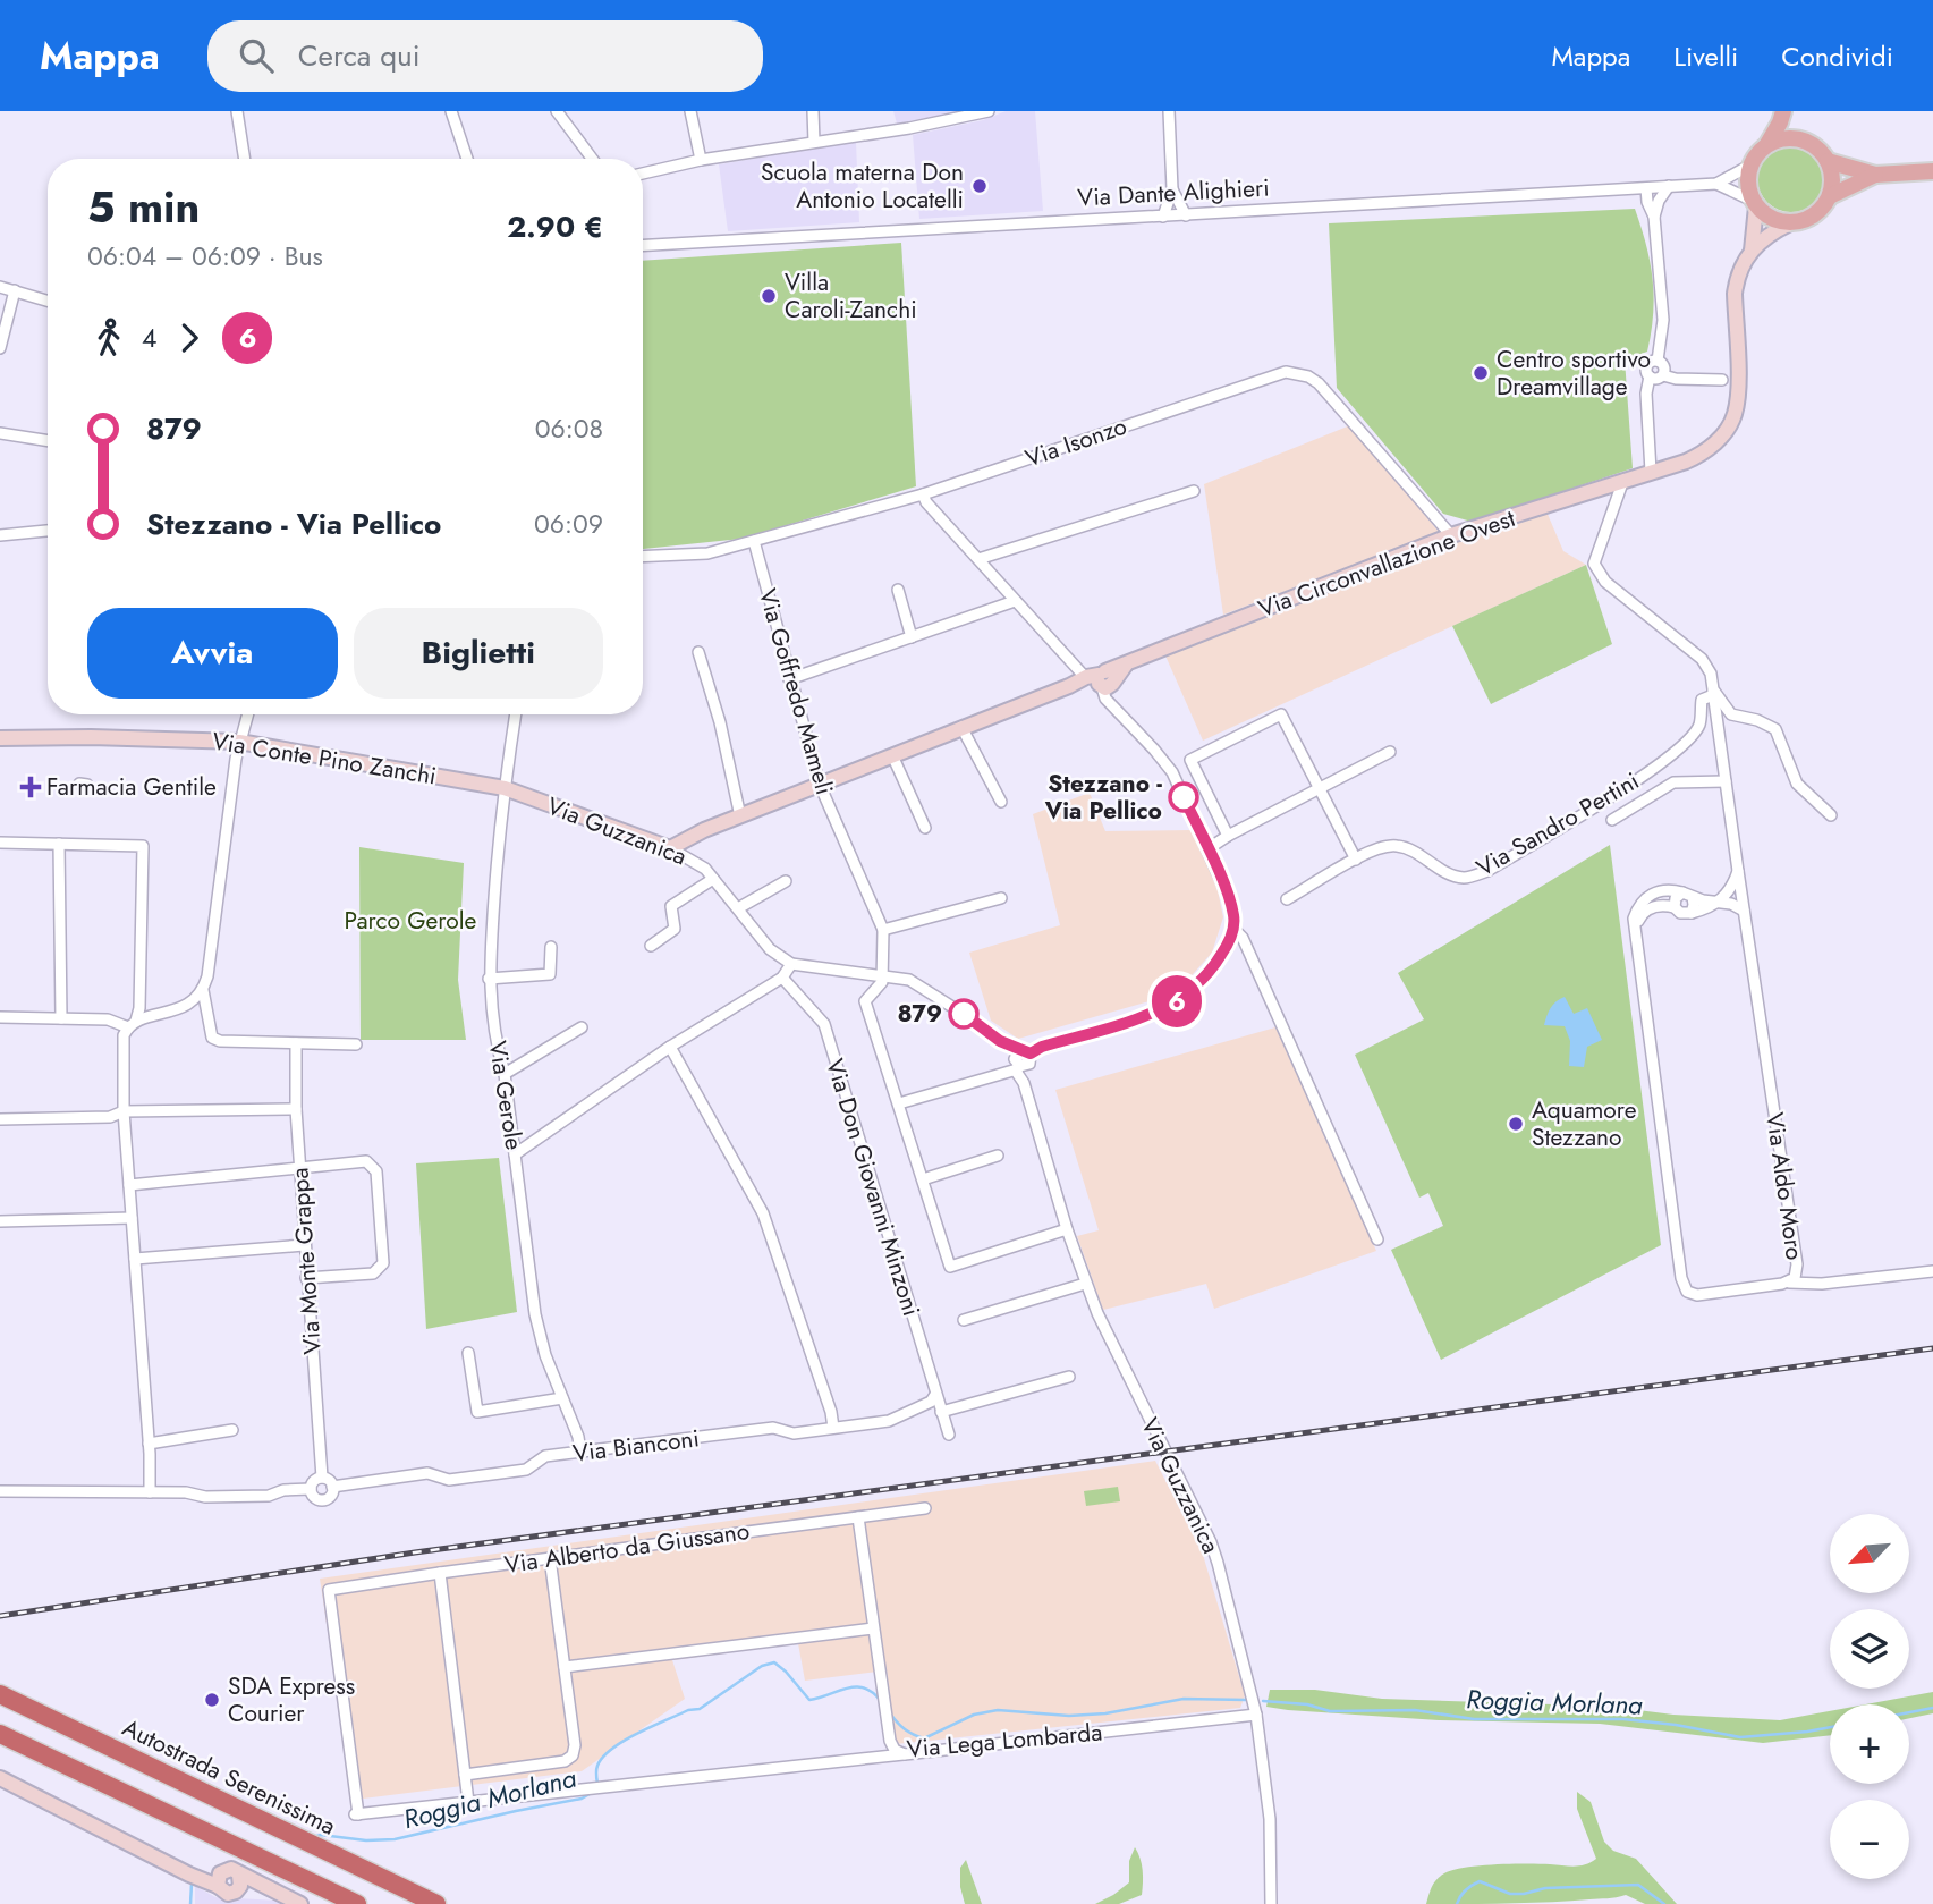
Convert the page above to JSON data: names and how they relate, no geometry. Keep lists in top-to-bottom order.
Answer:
{
  "streets": {
    "highway": ["Autostrada Serenissima"],
    "street": [
      "Via Dante Alighieri",
      "Via Isonzo",
      "Via Circonvallazione Ovest",
      "Via Goffredo Mameli",
      "Via Conte Pino Zanchi",
      "Via Sandro Pertini",
      "Via Guzzanica",
      "Via Gerole",
      "Via Aldo Moro",
      "Via Don Giovanni Minzoni",
      "Via Monte Grappa",
      "Via Bianconi",
      "Via Alberto da Giussano",
      "Via Lega Lombarda"
    ]
  },
  "crossings": [
    ["Via Dante Alighieri", "Via Circonvallazione Ovest"],
    ["Via Isonzo", "Via Circonvallazione Ovest"],
    ["Via Isonzo", "Via Goffredo Mameli"],
    ["Via Circonvallazione Ovest", "Via Goffredo Mameli"],
    ["Via Circonvallazione Ovest", "Via Guzzanica"],
    ["Via Conte Pino Zanchi", "Via Guzzanica"],
    ["Via Conte Pino Zanchi", "Via Gerole"],
    ["Via Sandro Pertini", "Via Aldo Moro"],
    ["Via Guzzanica", "Via Gerole"],
    ["Via Guzzanica", "Via Lega Lombarda"],
    ["Via Gerole", "Via Bianconi"],
    ["Via Don Giovanni Minzoni", "Via Bianconi"],
    ["Via Monte Grappa", "Via Bianconi"],
    ["Via Alberto da Giussano", "Via Lega Lombarda"]
  ],
  "water": ["Roggia Morlana"],
  "parks": ["Parco Gerole"],
  "places": {
    "other": [
      "Scuola materna Don Antonio Locatelli",
      "Villa Caroli-Zanchi",
      "Centro sportivo Dreamvillage",
      "Stezzano - Via Pellico",
      "879",
      "Aquamore Stezzano",
      "SDA Express Courier"
    ],
    "health": ["Farmacia Gentile"]
  },
  "lines": ["bus line 6"],
  "north": "bottom left",
  "page": {
    "header": "Mappa",
    "search": "Cerca qui",
    "nav": ["Mappa", "Livelli", "Condividi"],
    "on_map": "6",
    "heading": ["5 min", "06:04 – 06:09 · Bus", "2.90 €"],
    "legs": ["4", "6"],
    "list": [
      {
        "name": "879",
        "value": "06:08"
      },
      {
        "name": "Stezzano - Via Pellico",
        "value": "06:09"
      }
    ],
    "buttons": ["Avvia", "Biglietti"],
    "map_buttons": ["+", "−"]
  }
}
